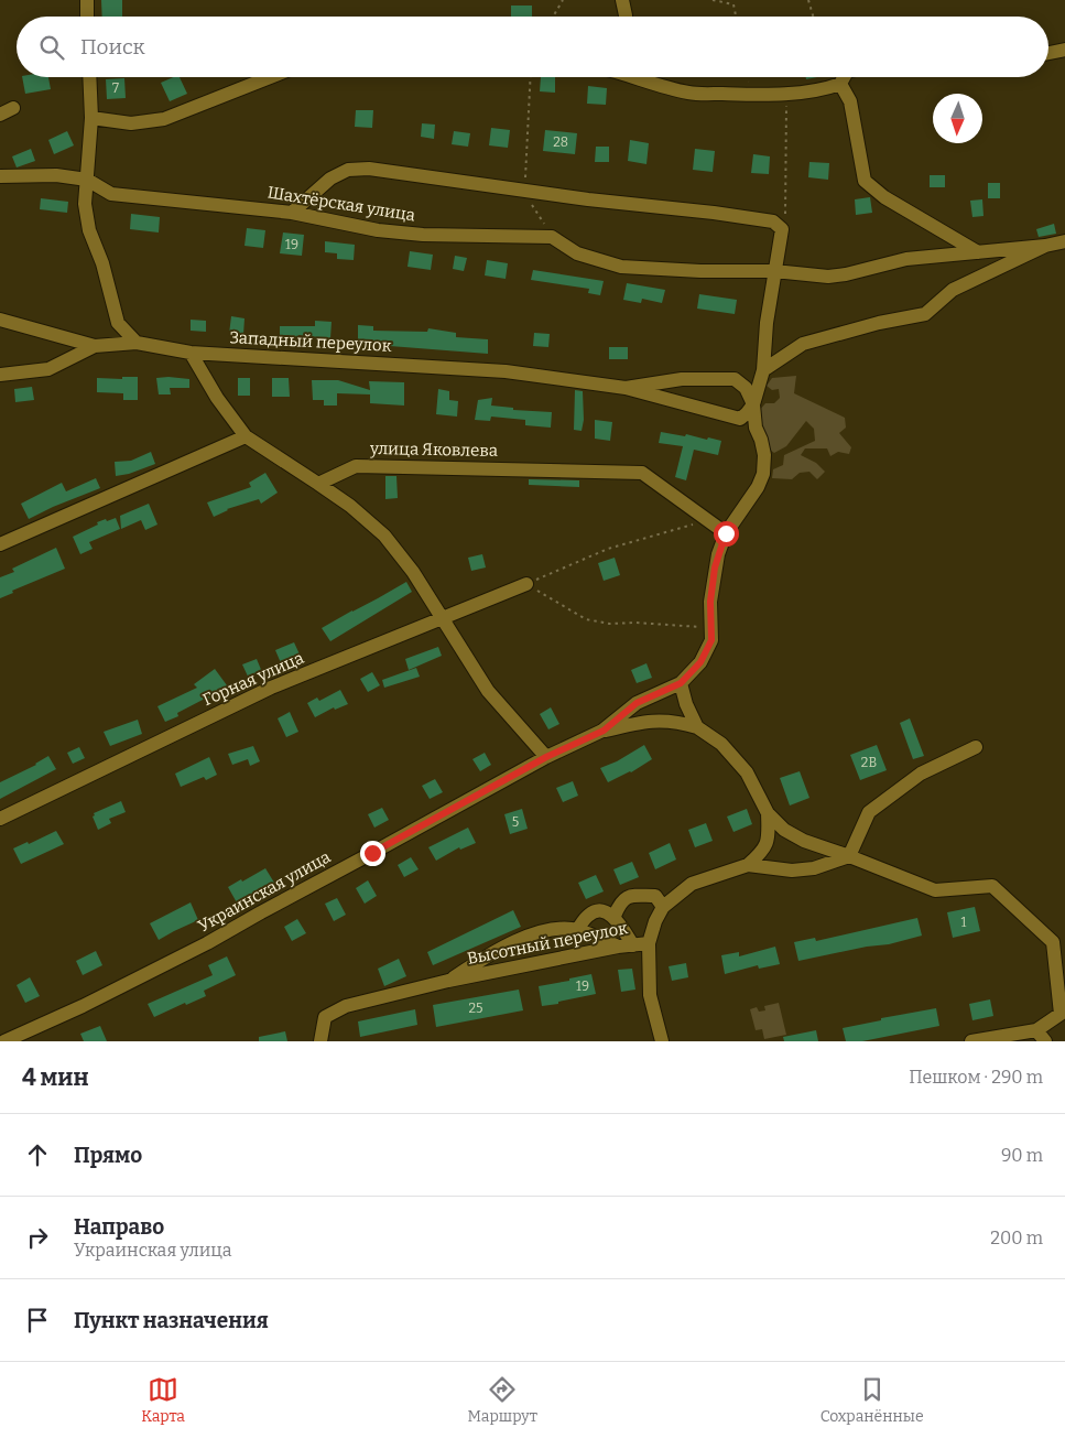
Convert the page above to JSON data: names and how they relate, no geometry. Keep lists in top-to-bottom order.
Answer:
{
  "streets": {
    "street": [
      "Шахтёрская улица",
      "Западный переулок",
      "улица Яковлева",
      "Горная улица",
      "Украинская улица",
      "Высотный переулок"
    ]
  },
  "house_numbers": [
    "7",
    "28",
    "19",
    "2В",
    "5",
    "1",
    "19",
    "25"
  ],
  "north": "bottom",
  "page": {
    "search": "Поиск",
    "heading": ["4 мин", "Пешком · 290 m"],
    "list": [
      ["Прямо", "90 m"],
      ["Направо", "Украинская улица", "200 m"],
      "Пункт назначения"
    ],
    "nav": ["Карта", "Маршрут", "Сохранённые"]
  }
}
